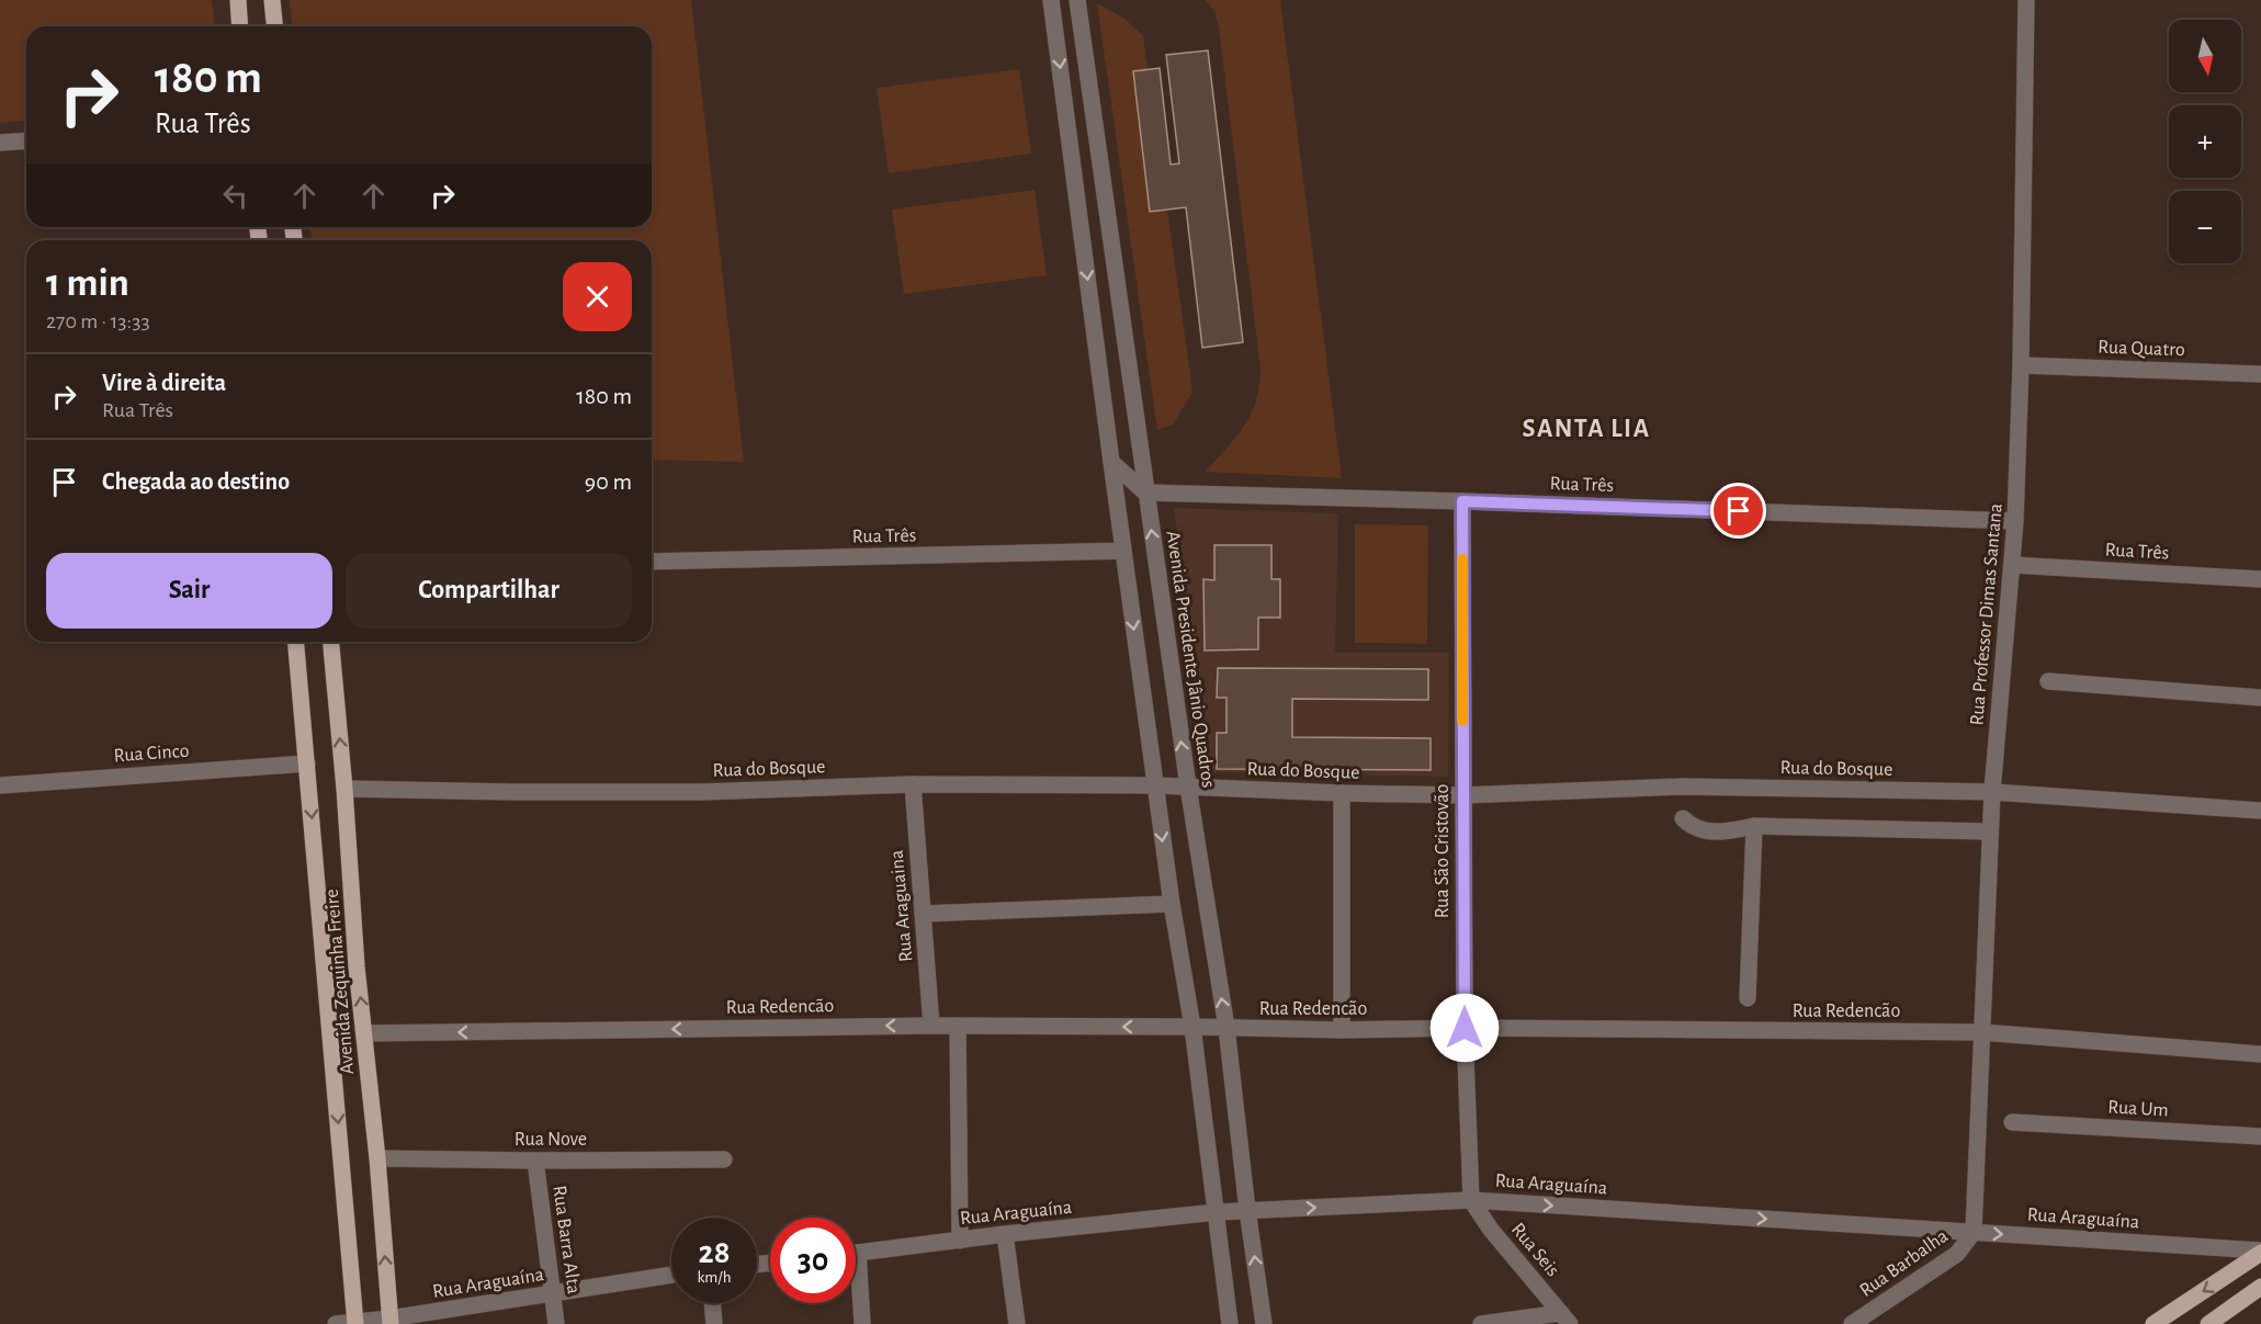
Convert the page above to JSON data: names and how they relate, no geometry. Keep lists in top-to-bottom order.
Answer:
{
  "streets": {
    "main road": ["Avenida Zequinha Freire"],
    "street": [
      "Rua Quatro",
      "Rua Três",
      "Rua Professor Dimas Santana",
      "Avenida Presidente Jânio Quadros",
      "Rua Cinco",
      "Rua do Bosque",
      "Rua São Cristovão",
      "Rua Araguaina",
      "Rua Redencão",
      "Rua Um",
      "Rua Nove",
      "Rua Araguaína",
      "Rua Barra Alta",
      "Rua Seis",
      "Rua Barbalha"
    ]
  },
  "crossings": [
    ["Rua Quatro", "Rua Professor Dimas Santana"],
    ["Rua Três", "Rua Professor Dimas Santana"],
    ["Rua Três", "Avenida Presidente Jânio Quadros"],
    ["Rua Três", "Rua São Cristovão"],
    ["Rua Professor Dimas Santana", "Rua do Bosque"],
    ["Rua Professor Dimas Santana", "Rua Redencão"],
    ["Rua Professor Dimas Santana", "Rua Araguaína"],
    ["Rua Professor Dimas Santana", "Rua Barbalha"],
    ["Avenida Presidente Jânio Quadros", "Rua do Bosque"],
    ["Avenida Presidente Jânio Quadros", "Rua Redencão"],
    ["Avenida Presidente Jânio Quadros", "Rua Araguaína"],
    ["Rua Cinco", "Avenida Zequinha Freire"],
    ["Rua do Bosque", "Rua São Cristovão"],
    ["Rua do Bosque", "Rua Araguaina"],
    ["Rua do Bosque", "Avenida Zequinha Freire"],
    ["Rua São Cristovão", "Rua Redencão"],
    ["Rua São Cristovão", "Rua Araguaína"],
    ["Rua São Cristovão", "Rua Seis"],
    ["Rua Araguaina", "Rua Redencão"],
    ["Avenida Zequinha Freire", "Rua Redencão"],
    ["Avenida Zequinha Freire", "Rua Nove"],
    ["Avenida Zequinha Freire", "Rua Araguaína"],
    ["Rua Nove", "Rua Barra Alta"],
    ["Rua Araguaína", "Rua Barra Alta"],
    ["Rua Araguaína", "Rua Seis"],
    ["Rua Araguaína", "Rua Barbalha"]
  ],
  "one_way": ["Rua Redencão", "Rua Araguaína"],
  "districts": ["SANTA LIA"],
  "north": "bottom",
  "page": {
    "map_buttons": ["+", "−"],
    "turn": ["180 m", "Rua Três"],
    "heading": ["1 min", "270 m · 13:33"],
    "list": [
      {
        "name": "Vire à direita",
        "note": "Rua Três",
        "value": "180 m"
      },
      {
        "name": "Chegada ao destino",
        "value": "90 m"
      }
    ],
    "buttons": ["Sair", "Compartilhar"],
    "speed": "28 km/h",
    "limit": "30"
  }
}
